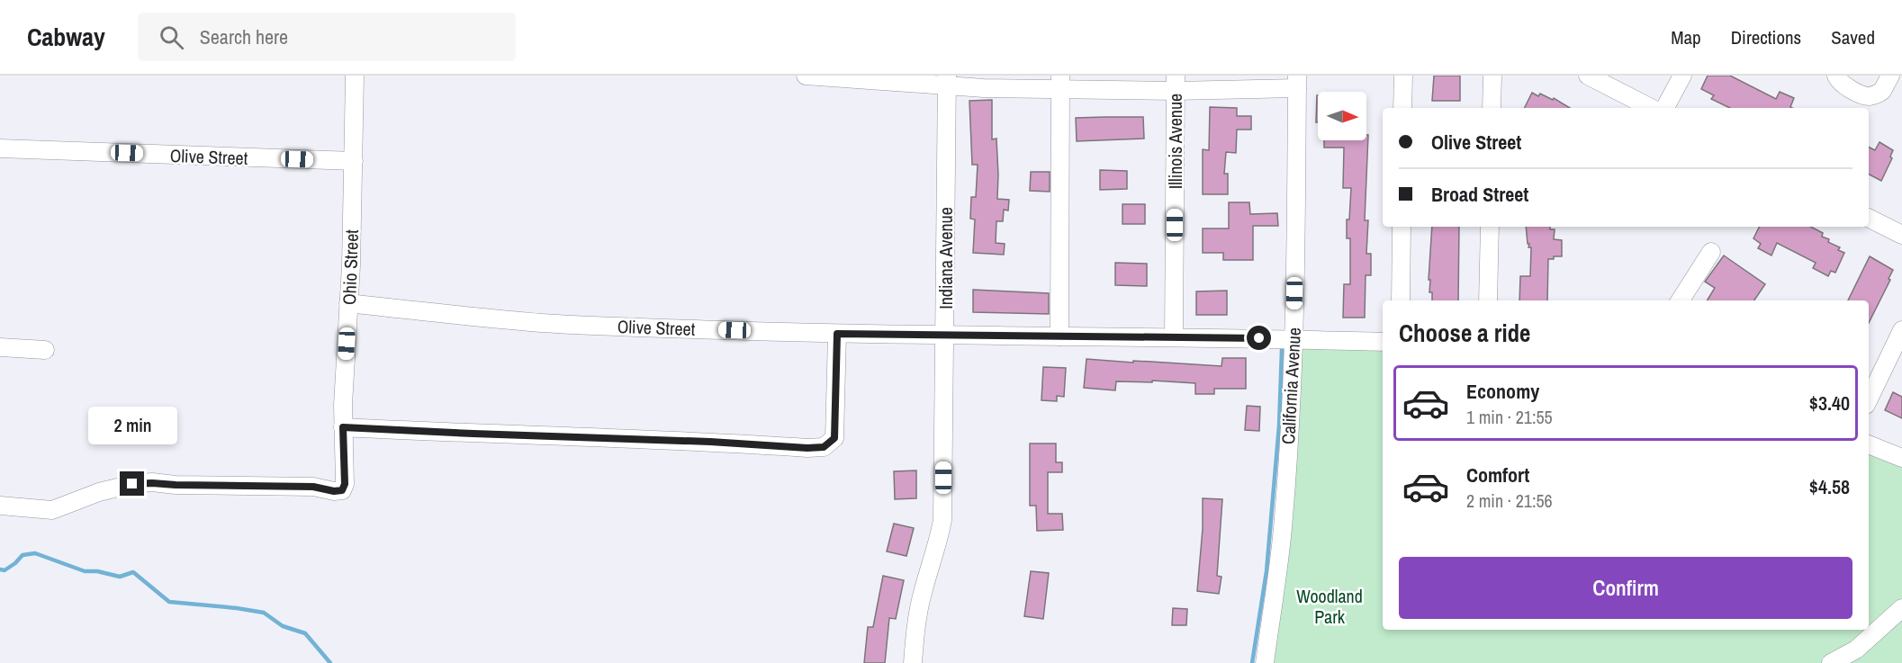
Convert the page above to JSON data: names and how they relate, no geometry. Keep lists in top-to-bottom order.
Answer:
{
  "streets": {
    "street": [
      "Illinois Avenue",
      "Olive Street",
      "Indiana Avenue",
      "Ohio Street",
      "California Avenue"
    ]
  },
  "crossings": [
    ["Illinois Avenue", "Olive Street"],
    ["Olive Street", "Indiana Avenue"],
    ["Olive Street", "Ohio Street"],
    ["Olive Street", "California Avenue"]
  ],
  "parks": ["Woodland Park"],
  "north": "right",
  "page": {
    "header": "Cabway",
    "search": "Search here",
    "nav": ["Map", "Directions", "Saved"],
    "banner": ["Olive Street", "Broad Street"],
    "heading": "Choose a ride",
    "list": [
      {
        "name": "Economy",
        "note": "1 min · 21:55",
        "value": "$3.40"
      },
      {
        "name": "Comfort",
        "note": "2 min · 21:56",
        "value": "$4.58"
      }
    ],
    "bubble": "2 min",
    "buttons": "Confirm"
  }
}
